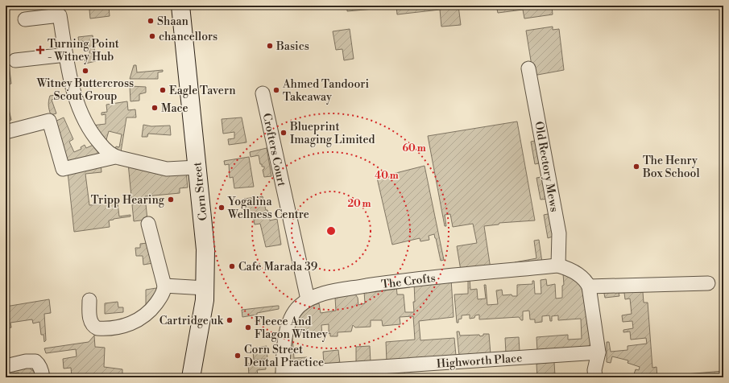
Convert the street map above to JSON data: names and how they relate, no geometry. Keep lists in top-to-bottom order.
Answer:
{
  "streets": {
    "street": [
      "Crofters Court",
      "Old Rectory Mews",
      "Corn Street",
      "The Crofts",
      "Highworth Place"
    ]
  },
  "crossings": [
    ["Crofters Court", "The Crofts"],
    ["Old Rectory Mews", "The Crofts"],
    ["The Crofts", "Highworth Place"]
  ],
  "places": {
    "other": [
      "Shaan",
      "chancellors",
      "Basics",
      "Witney Buttercross Scout Group",
      "Eagle Tavern",
      "Ahmed Tandoori Takeaway",
      "Mace",
      "Blueprint Imaging Limited",
      "The Henry Box School",
      "Tripp Hearing",
      "Yogalina Wellness Centre",
      "Cafe Marada 39",
      "Cartridge uk",
      "Fleece And Flagon Witney",
      "Corn Street Dental Practice"
    ],
    "health": ["Turning Point - Witney Hub"]
  },
  "rings": ["60 m", "40 m", "20 m"]
}
